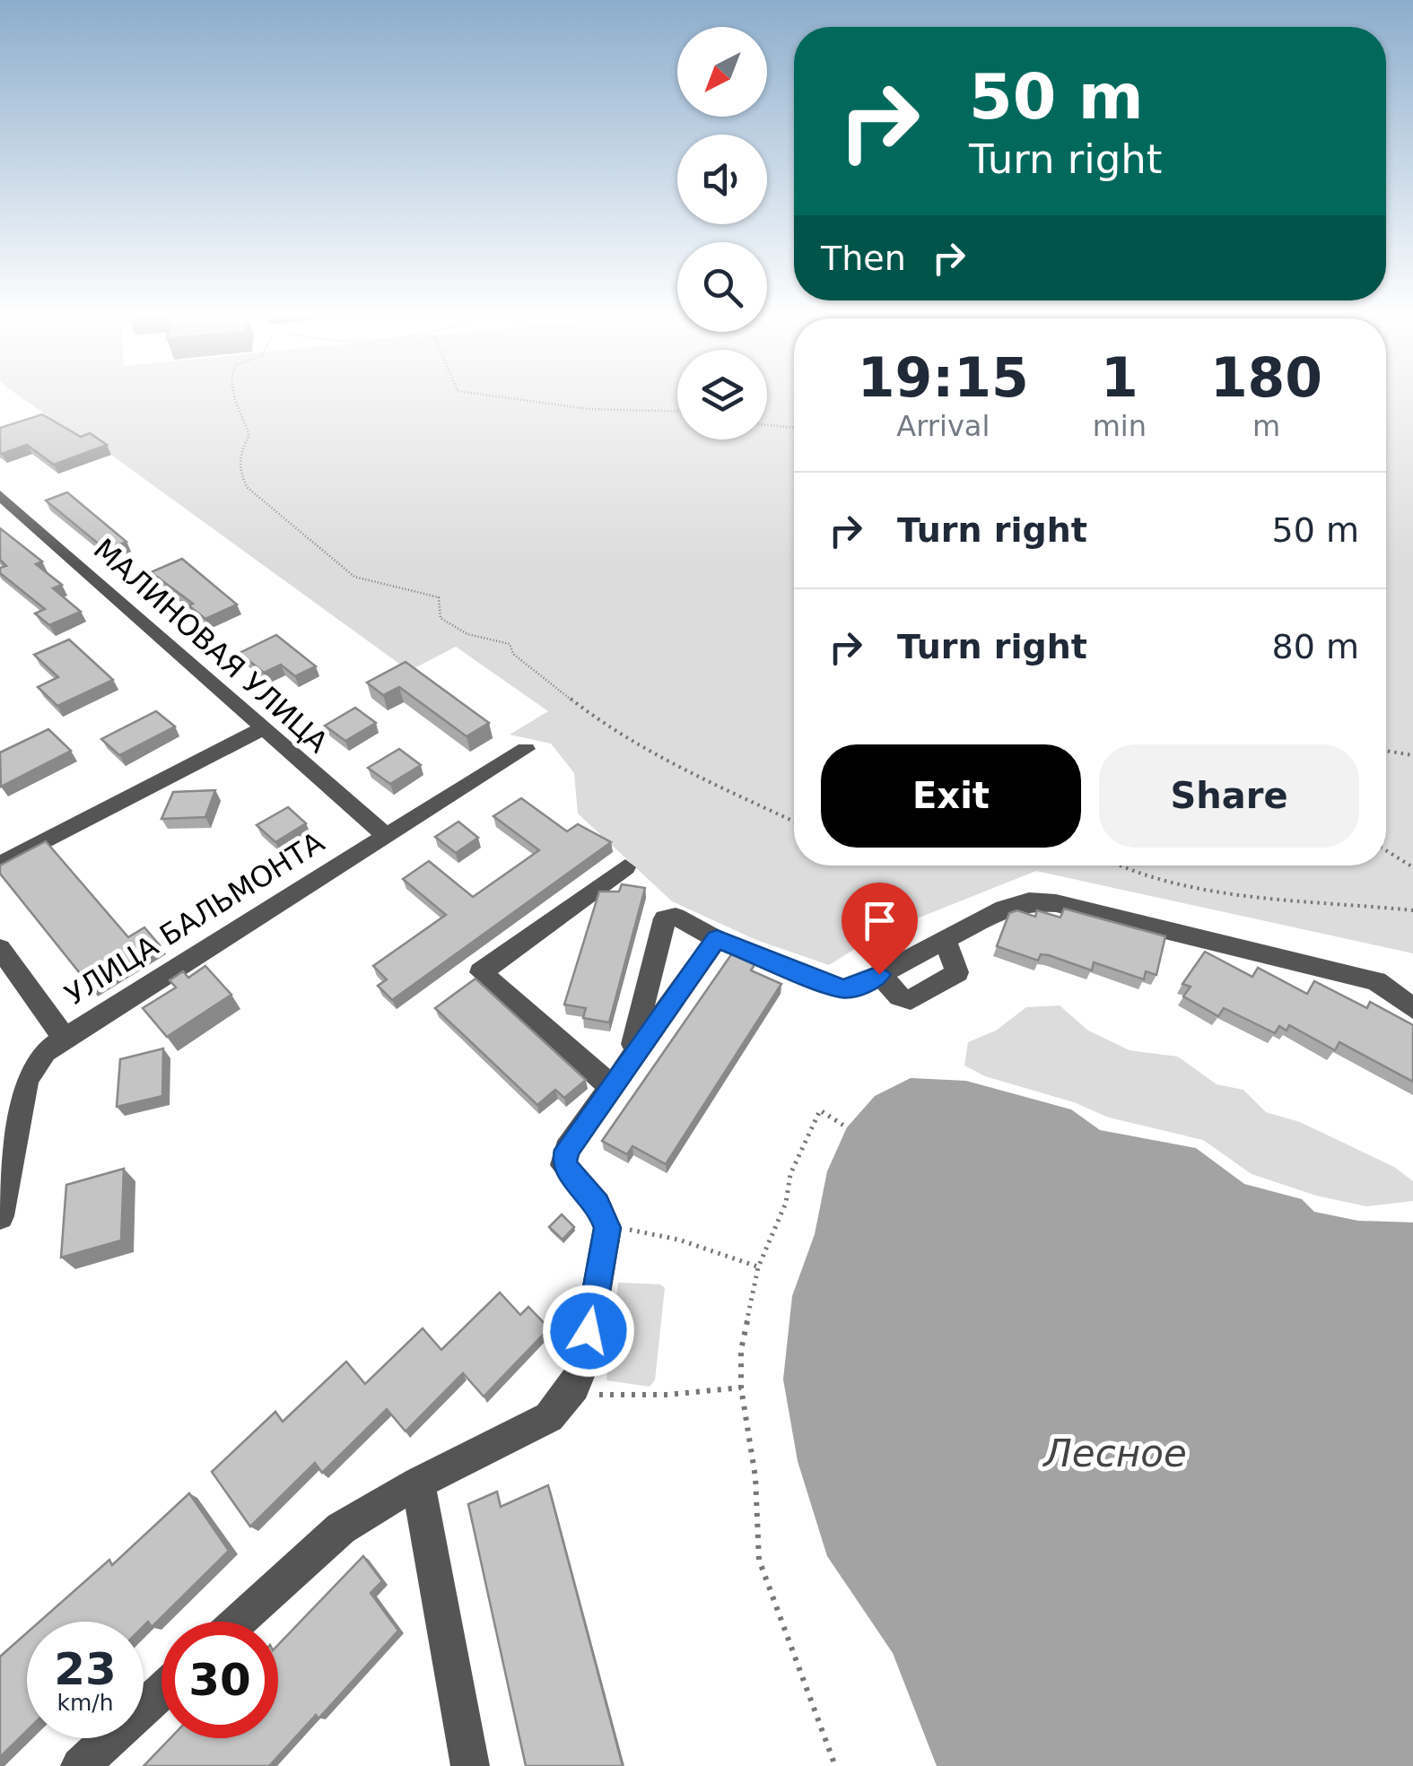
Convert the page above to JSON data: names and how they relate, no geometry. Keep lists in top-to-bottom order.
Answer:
{
  "streets": {
    "street": ["МАЛИНОВАЯ УЛИЦА", "УЛИЦА БАЛЬМОНТА"]
  },
  "crossings": [
    ["МАЛИНОВАЯ УЛИЦА", "УЛИЦА БАЛЬМОНТА"]
  ],
  "water": ["Лесное"],
  "north": "bottom left",
  "page": {
    "turn": ["50 m", "Turn right"],
    "then": "Then",
    "eta": [
      "19:15",
      "Arrival",
      "1",
      "min",
      "180",
      "m"
    ],
    "list": [
      {
        "name": "Turn right",
        "value": "50 m"
      },
      {
        "name": "Turn right",
        "value": "80 m"
      }
    ],
    "buttons": ["Exit", "Share"],
    "speed": "23 km/h",
    "limit": "30"
  }
}
